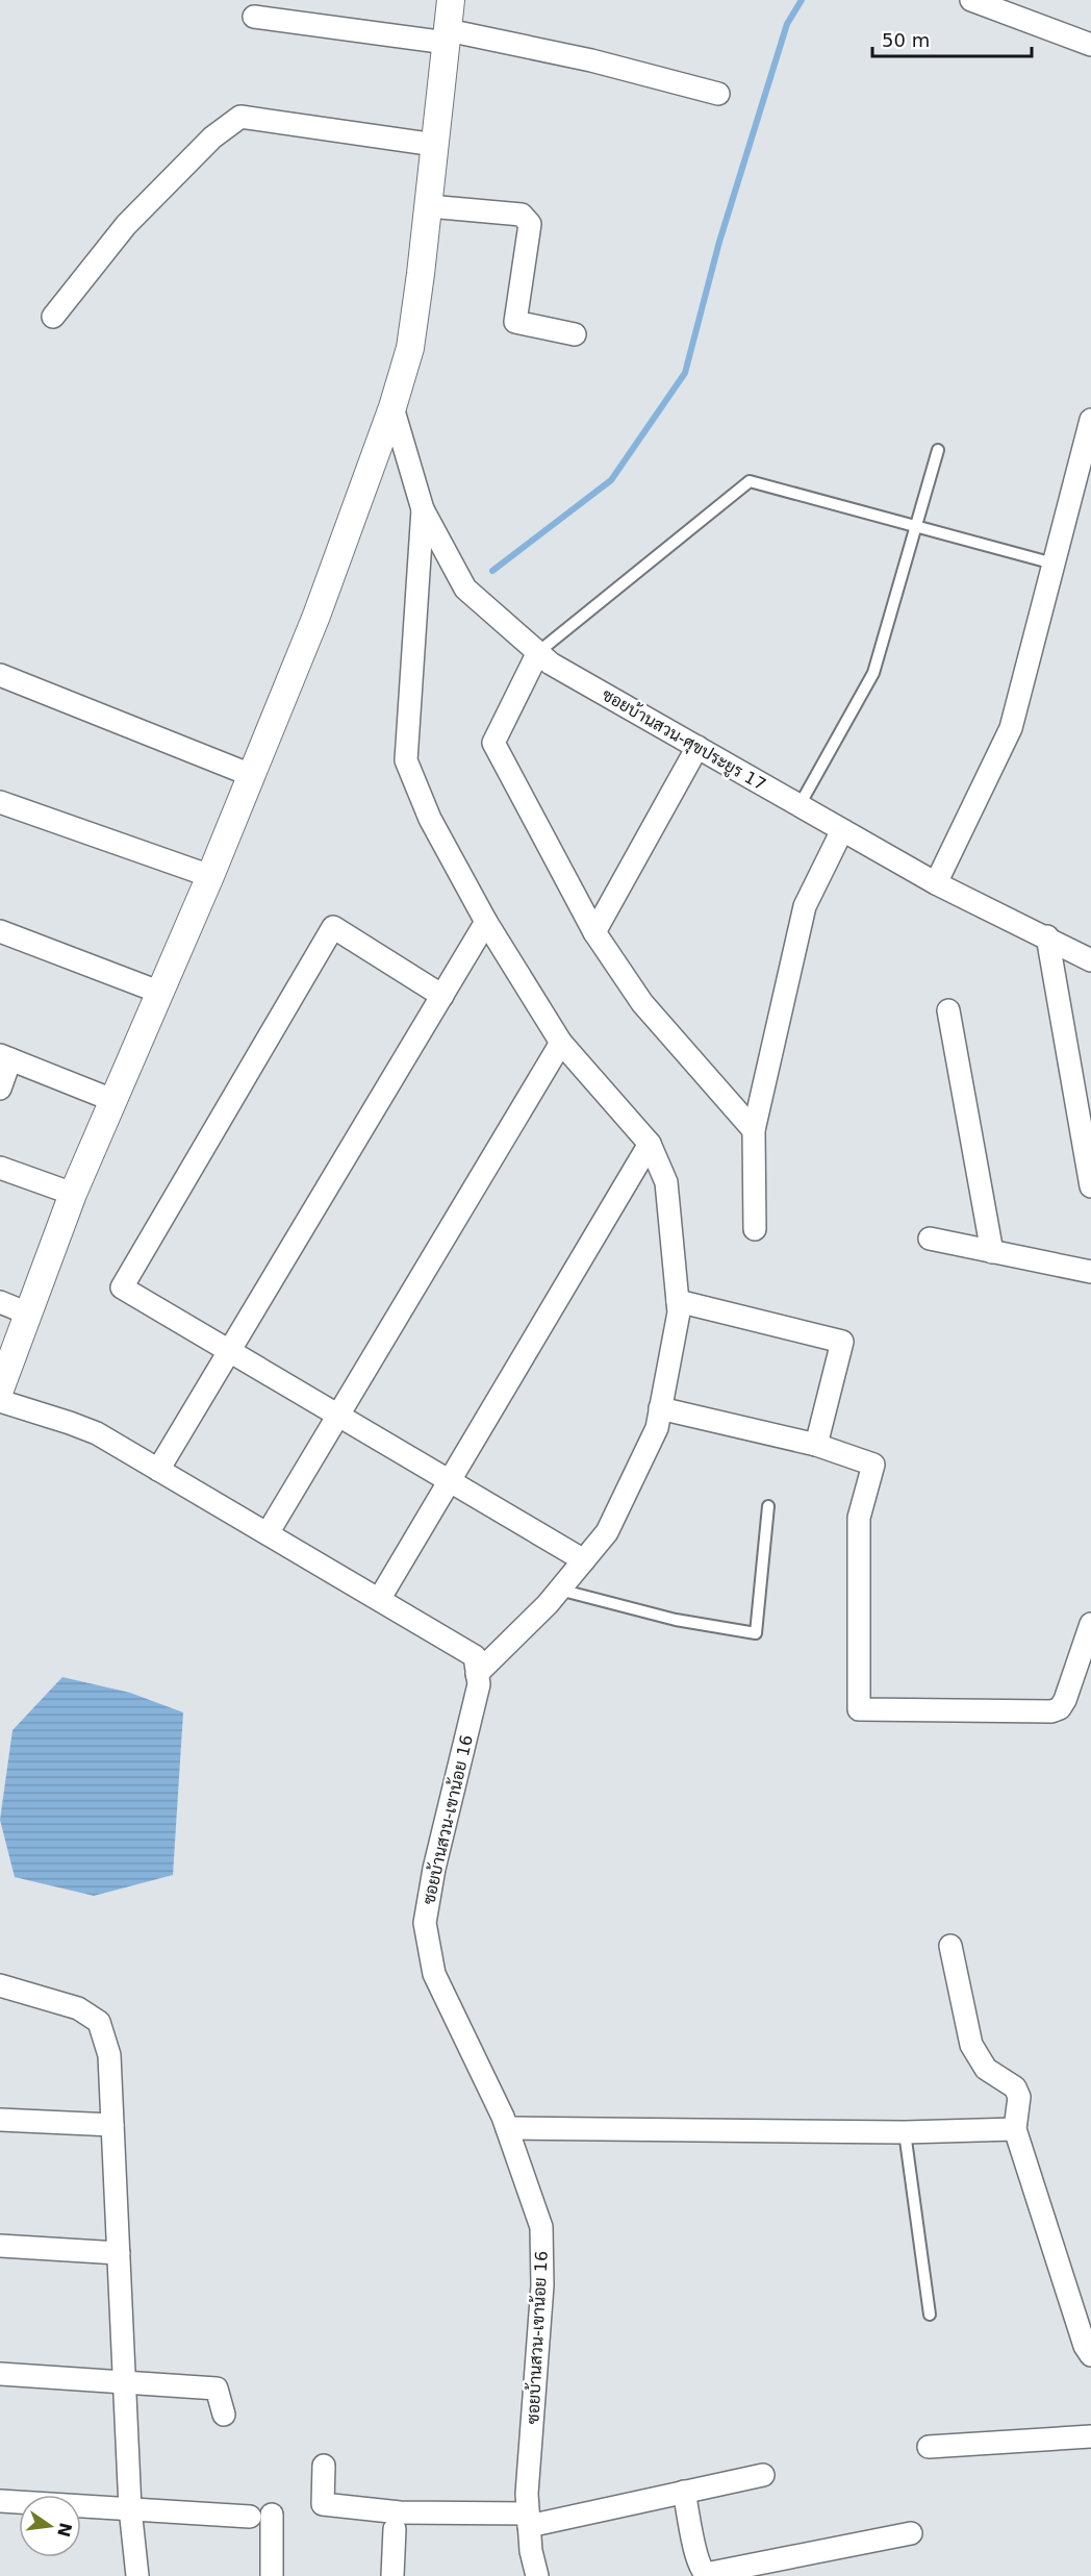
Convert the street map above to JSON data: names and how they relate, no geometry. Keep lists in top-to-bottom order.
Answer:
{
  "streets": {
    "street": ["ซอยบ้านสวน-ศุขประยูร 17", "ซอยบ้านสวน-เขาน้อย 16"]
  },
  "scale_bar": "50 m",
  "north": "right"
}
